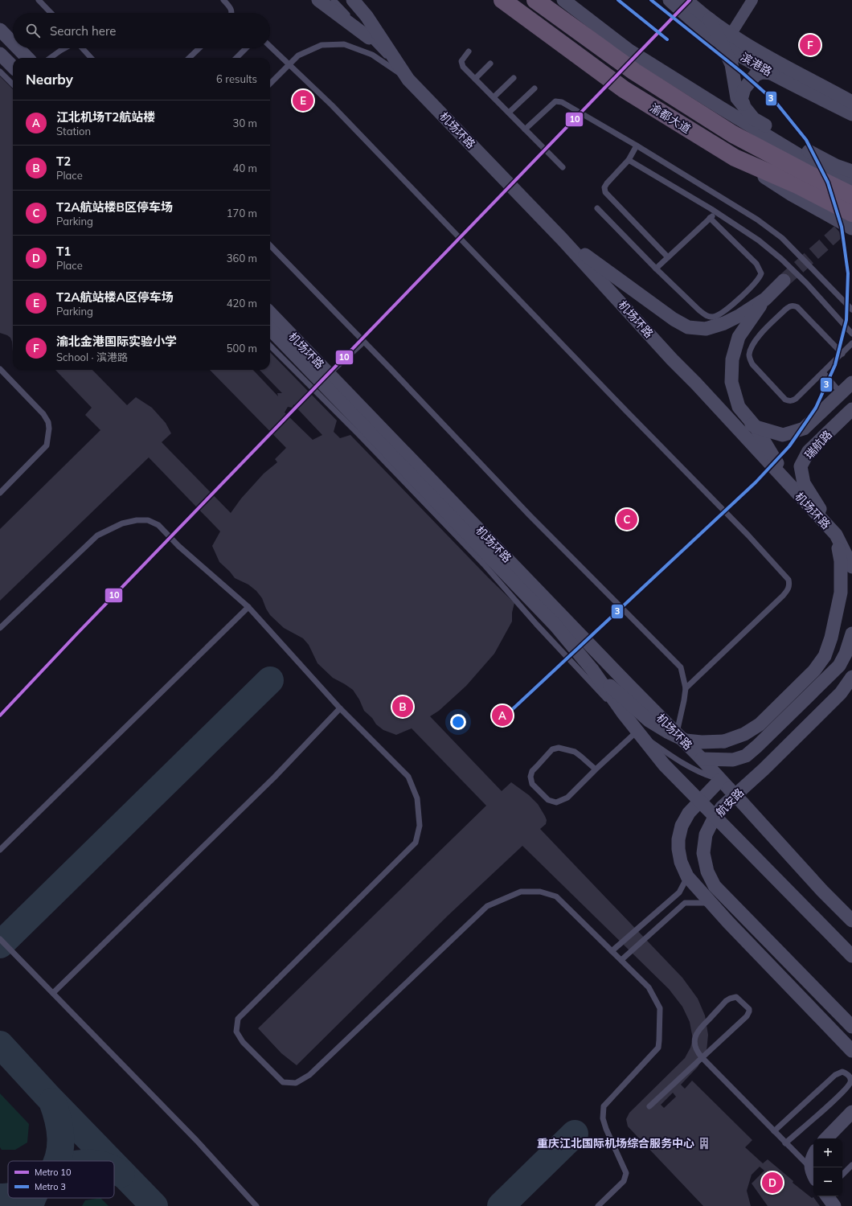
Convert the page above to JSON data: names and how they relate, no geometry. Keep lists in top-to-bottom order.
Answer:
{
  "streets": {
    "highway": ["渝都大道"],
    "street": [
      "滨港路",
      "机场环路",
      "瑞航路",
      "航安路"
    ]
  },
  "crossings": [
    ["机场环路", "瑞航路"],
    ["机场环路", "航安路"]
  ],
  "places": {
    "building": ["重庆江北国际机场综合服务中心"]
  },
  "lines": ["metro line 10", "metro line 3"],
  "legend": ["Metro 10", "Metro 3"],
  "page": {
    "search": "Search here",
    "pins": [
      "F",
      "E",
      "C",
      "B",
      "A",
      "D"
    ],
    "heading": ["Nearby", "6 results"],
    "list": [
      {
        "mark": "A",
        "name": "江北机场T2航站楼",
        "note": "Station",
        "value": "30 m"
      },
      {
        "mark": "B",
        "name": "T2",
        "note": "Place",
        "value": "40 m"
      },
      {
        "mark": "C",
        "name": "T2A航站楼B区停车场",
        "note": "Parking",
        "value": "170 m"
      },
      {
        "mark": "D",
        "name": "T1",
        "note": "Place",
        "value": "360 m"
      },
      {
        "mark": "E",
        "name": "T2A航站楼A区停车场",
        "note": "Parking",
        "value": "420 m"
      },
      {
        "mark": "F",
        "name": "渝北金港国际实验小学",
        "note": "School · 滨港路",
        "value": "500 m"
      }
    ],
    "map_buttons": ["+", "−"]
  }
}
